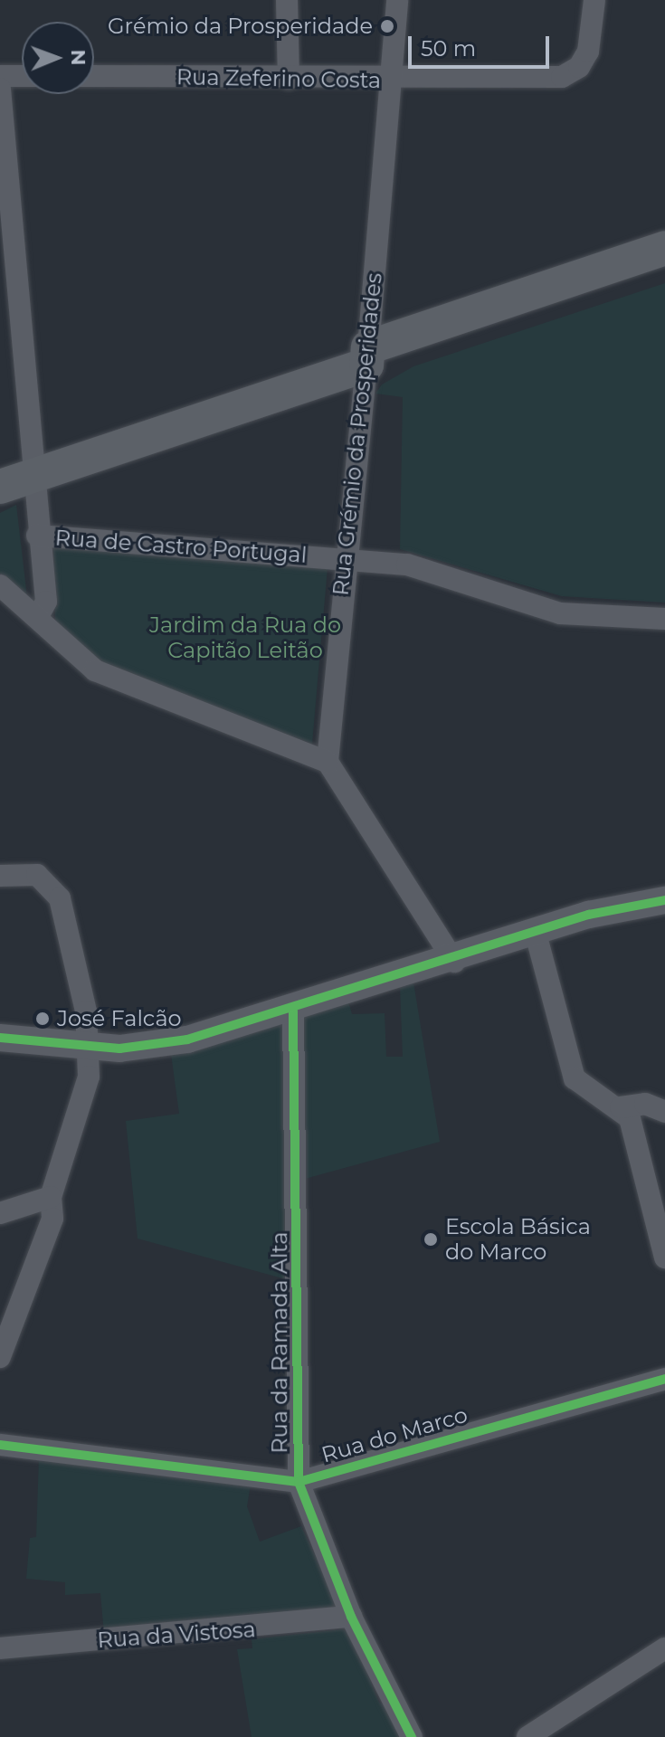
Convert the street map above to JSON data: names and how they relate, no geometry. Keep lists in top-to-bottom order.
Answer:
{
  "streets": {
    "street": [
      "Rua Zeferino Costa",
      "Rua Grémio da Prosperidades",
      "Rua de Castro Portugal",
      "Rua da Ramada Alta",
      "Rua do Marco",
      "Rua da Vistosa"
    ]
  },
  "crossings": [
    ["Rua Zeferino Costa", "Rua Grémio da Prosperidades"],
    ["Rua Grémio da Prosperidades", "Rua de Castro Portugal"],
    ["Rua da Ramada Alta", "Rua do Marco"],
    ["Rua da Ramada Alta", "Rua da Vistosa"]
  ],
  "parks": ["Jardim da Rua do Capitão Leitão"],
  "places": ["Grémio da Prosperidade", "José Falcão", "Escola Básica do Marco"],
  "scale_bar": "50 m",
  "north": "right"
}
